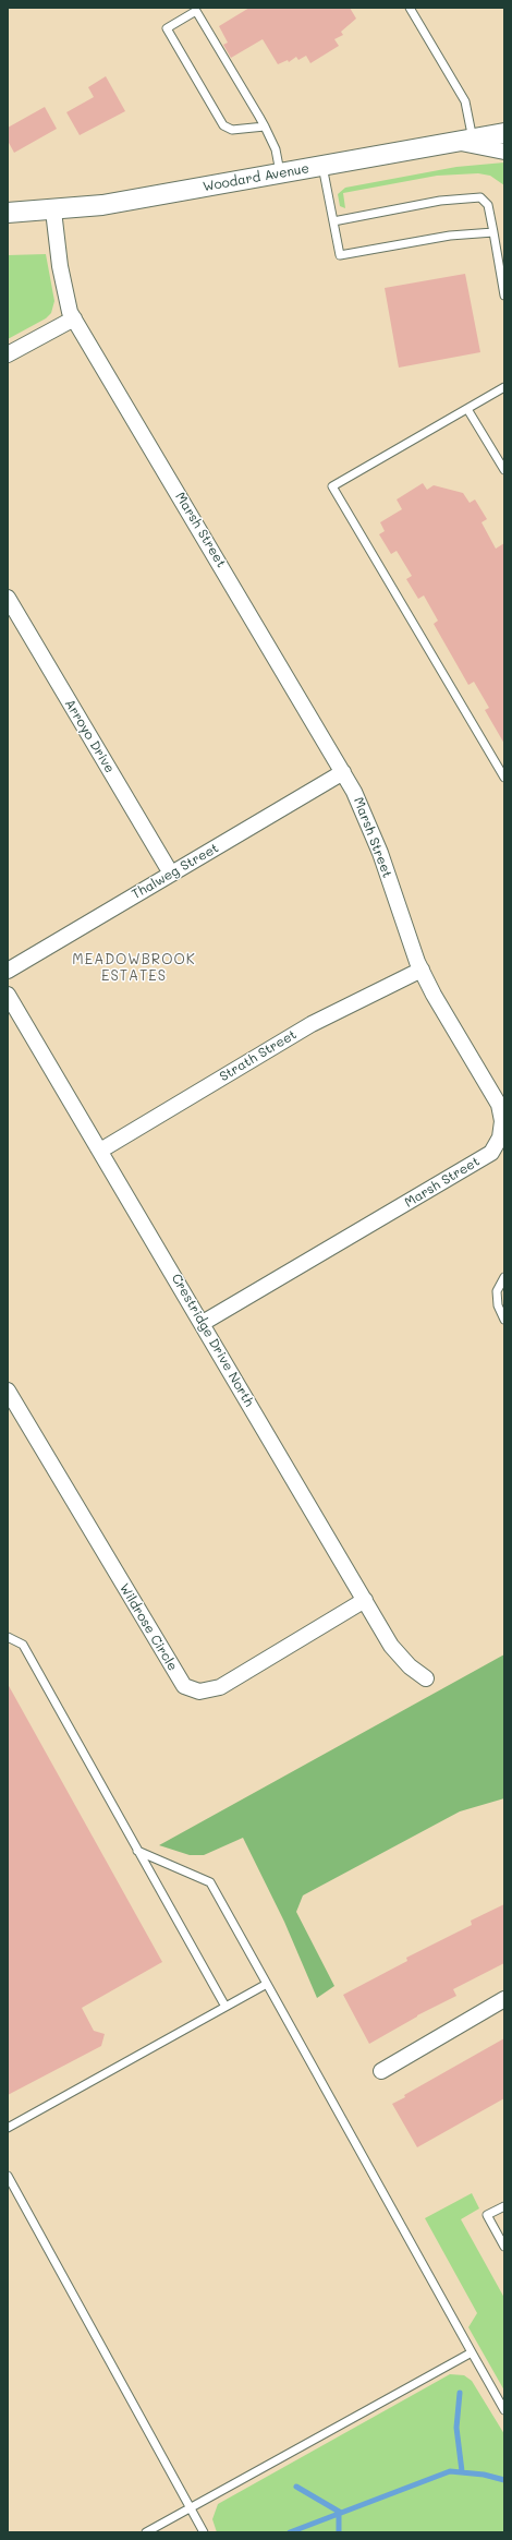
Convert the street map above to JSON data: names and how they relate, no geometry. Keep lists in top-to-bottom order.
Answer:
{
  "streets": {
    "street": [
      "Woodard Avenue",
      "Marsh Street",
      "Arroyo Drive",
      "Thalweg Street",
      "Strath Street",
      "Crestridge Drive North",
      "Wildrose Circle"
    ]
  },
  "crossings": [
    ["Woodard Avenue", "Marsh Street"],
    ["Marsh Street", "Thalweg Street"],
    ["Marsh Street", "Strath Street"],
    ["Marsh Street", "Crestridge Drive North"],
    ["Arroyo Drive", "Thalweg Street"],
    ["Strath Street", "Crestridge Drive North"],
    ["Crestridge Drive North", "Wildrose Circle"]
  ],
  "districts": ["MEADOWBROOK ESTATES"]
}
